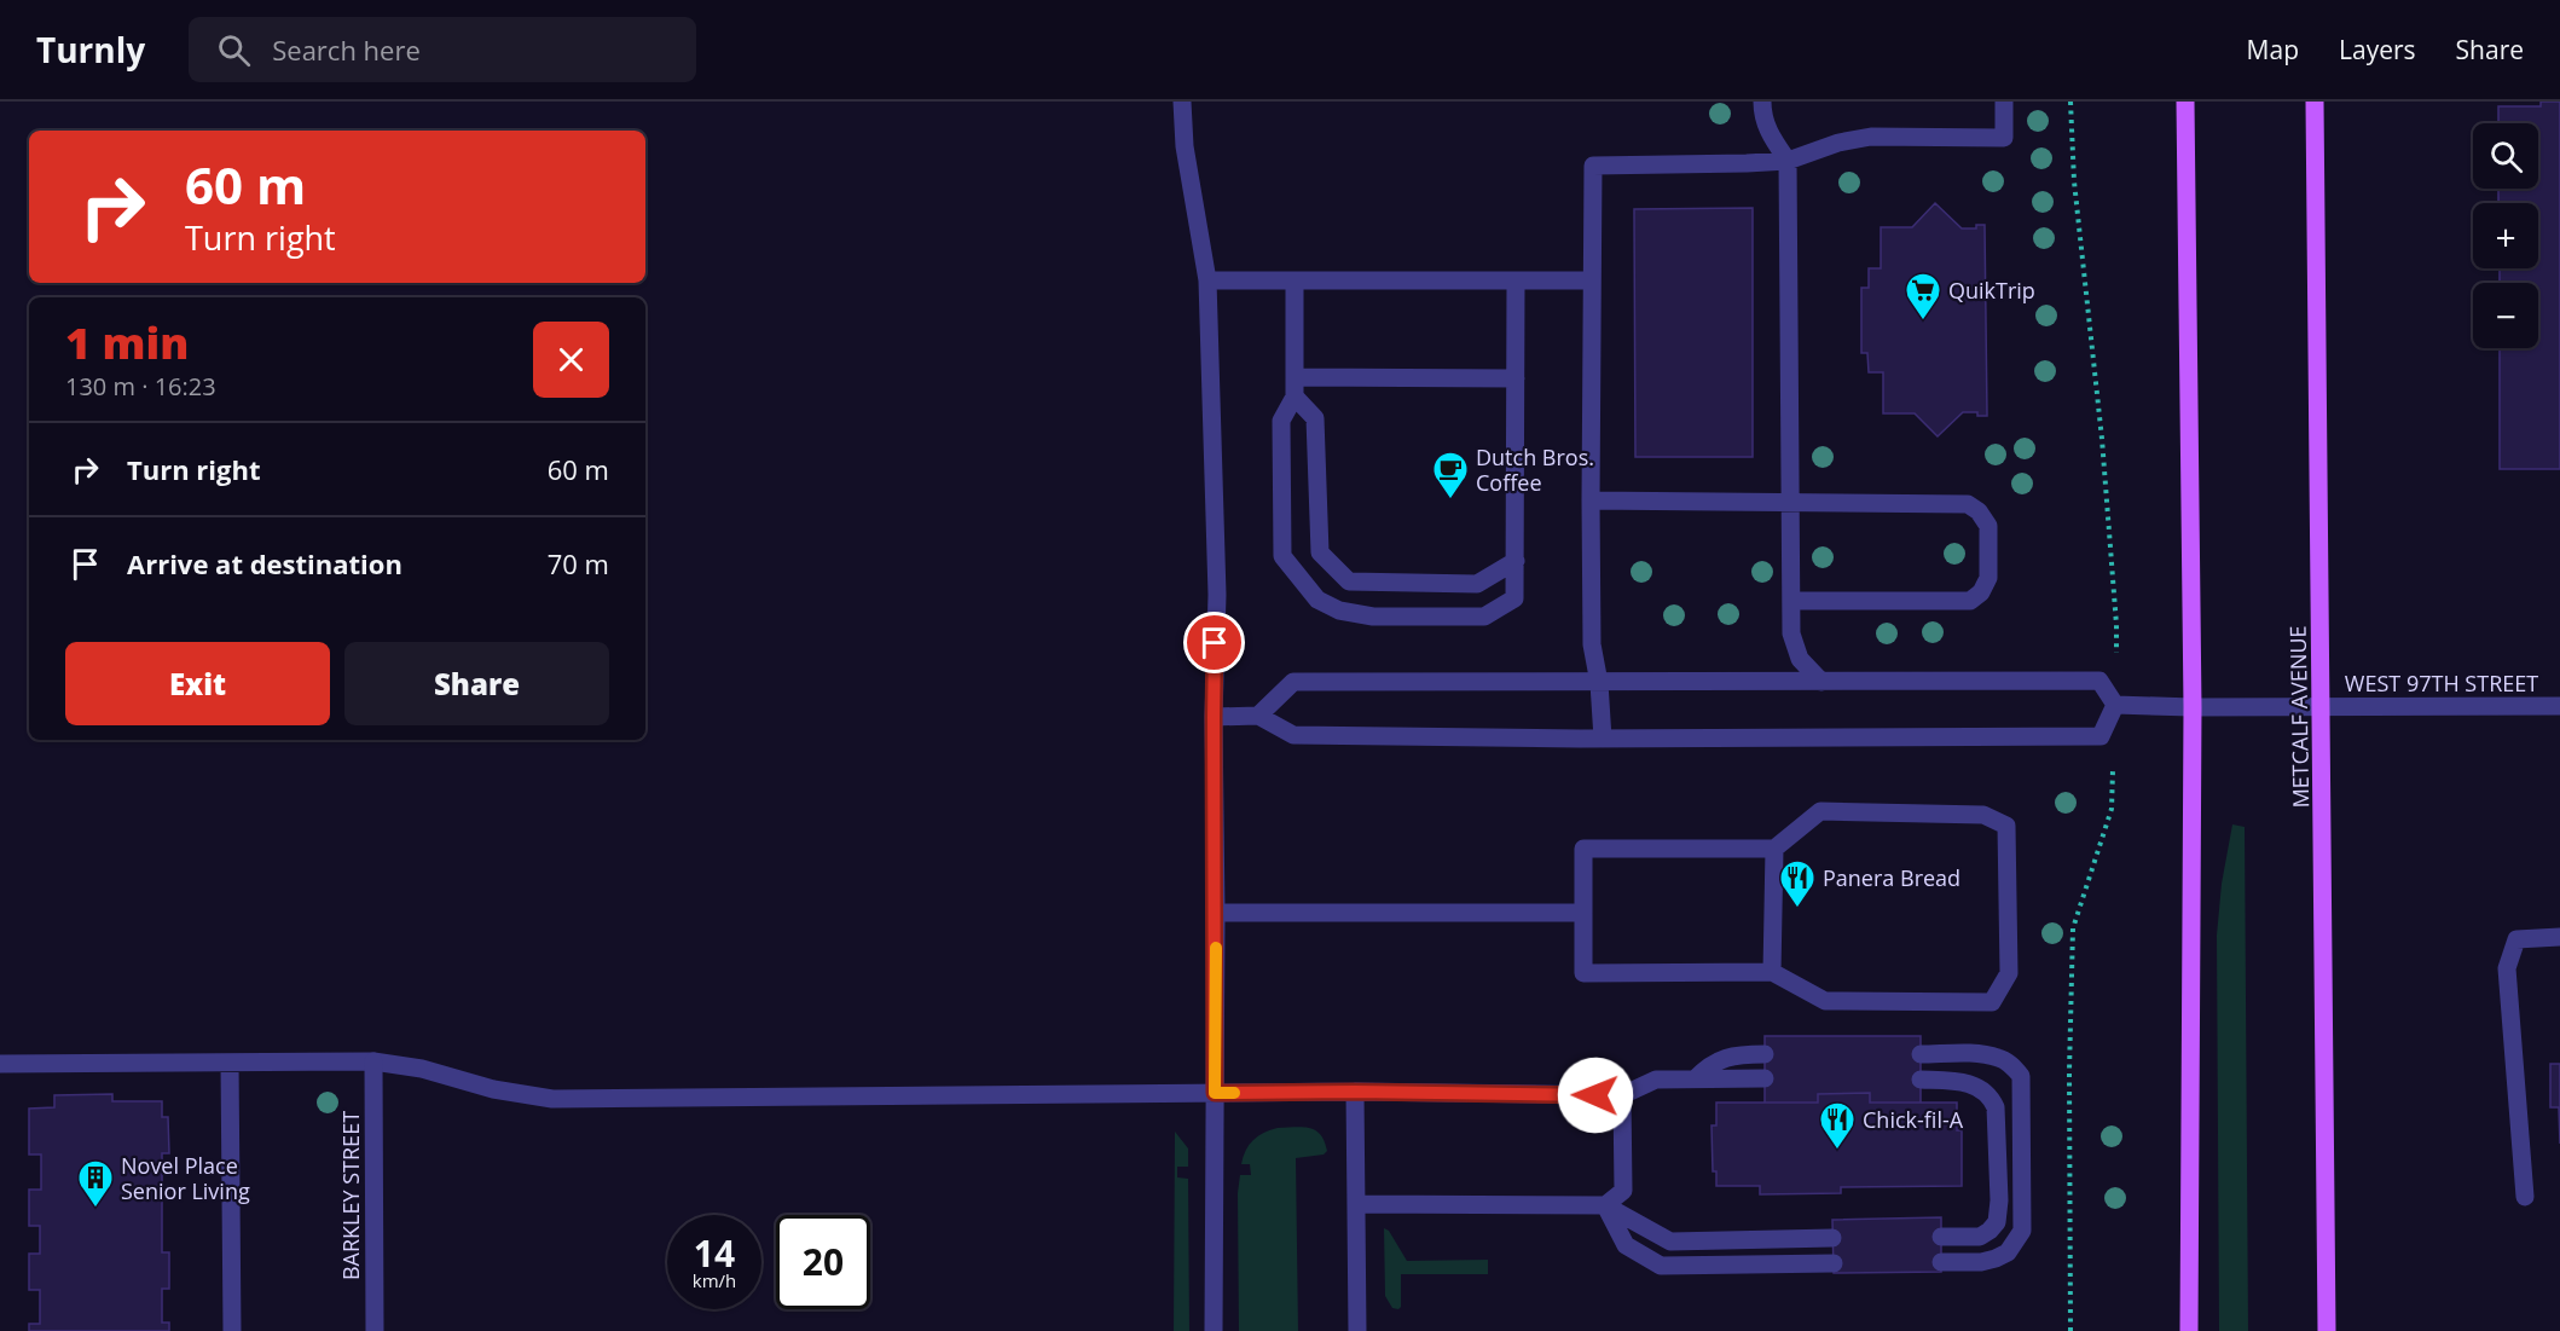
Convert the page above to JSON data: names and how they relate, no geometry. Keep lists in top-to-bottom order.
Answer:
{
  "streets": {
    "main road": ["METCALF AVENUE"],
    "street": ["WEST 97TH STREET", "BARKLEY STREET"]
  },
  "crossings": [
    ["WEST 97TH STREET", "METCALF AVENUE"]
  ],
  "places": {
    "supermarket": ["QuikTrip"],
    "cafe": ["Dutch Bros. Coffee"],
    "restaurant": ["Panera Bread", "Chick-fil-A"],
    "building": ["Novel Place Senior Living"]
  },
  "page": {
    "header": "Turnly",
    "search": "Search here",
    "nav": ["Map", "Layers", "Share"],
    "map_buttons": ["+", "−"],
    "turn": ["60 m", "Turn right"],
    "heading": ["1 min", "130 m · 16:23"],
    "list": [
      {
        "name": "Turn right",
        "value": "60 m"
      },
      {
        "name": "Arrive at destination",
        "value": "70 m"
      }
    ],
    "buttons": ["Exit", "Share"],
    "speed": "14 km/h",
    "limit": "20"
  }
}
